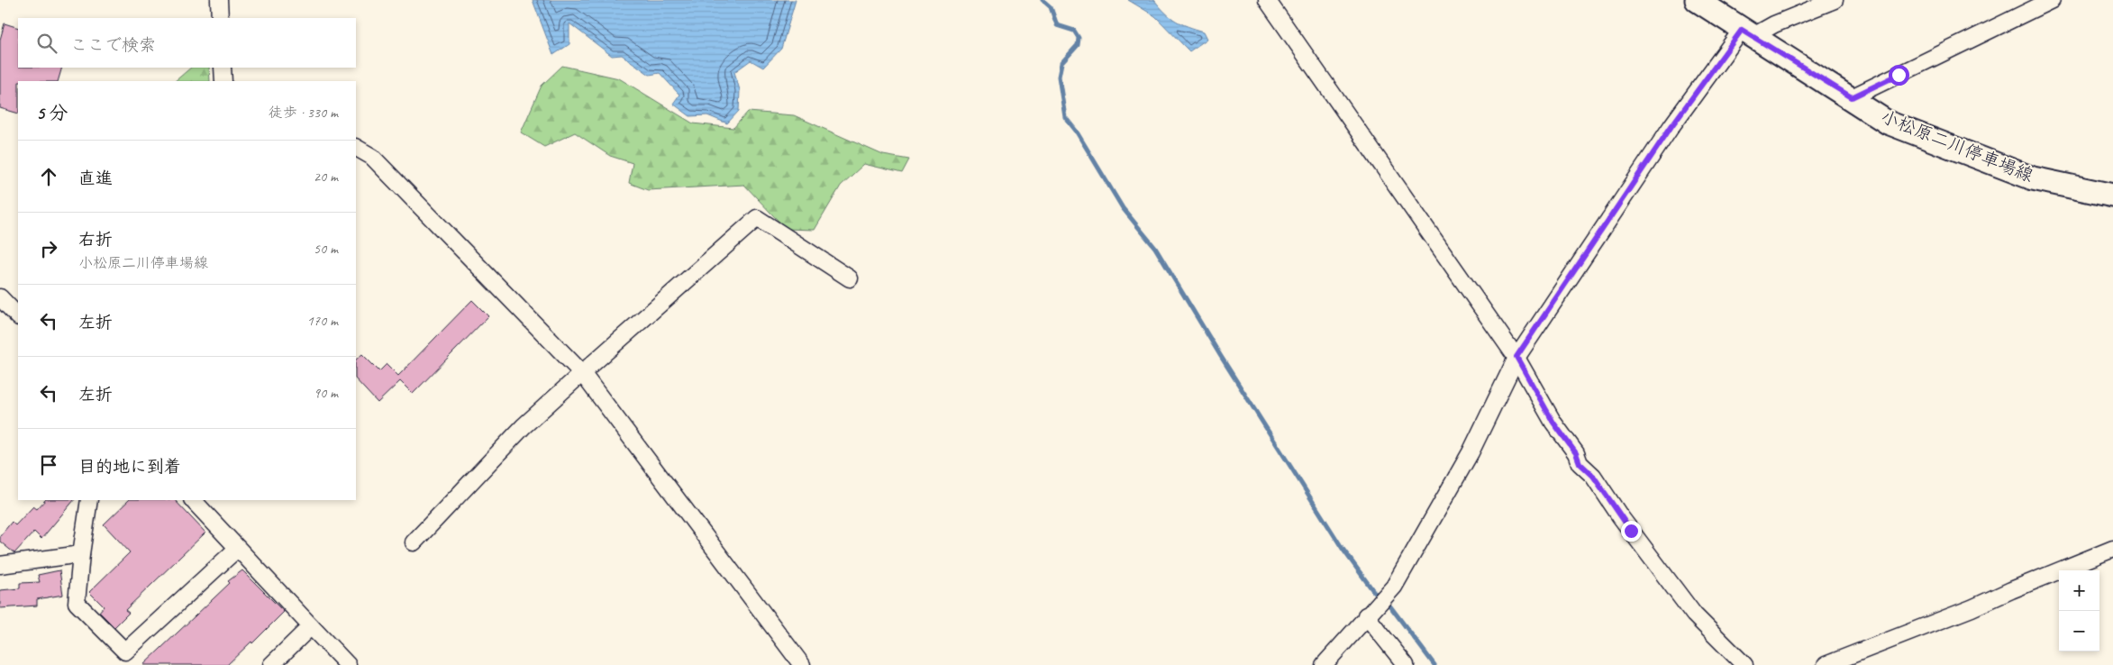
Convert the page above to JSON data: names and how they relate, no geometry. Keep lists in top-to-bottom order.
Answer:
{
  "streets": {
    "main road": ["小松原二川停車場線"]
  },
  "page": {
    "search": "ここで検索",
    "heading": ["5 分", "徒歩 · 330 m"],
    "list": [
      ["直進", "20 m"],
      ["右折", "小松原二川停車場線", "50 m"],
      ["左折", "170 m"],
      ["左折", "90 m"],
      "目的地に到着"
    ],
    "map_buttons": ["+", "−"]
  }
}
